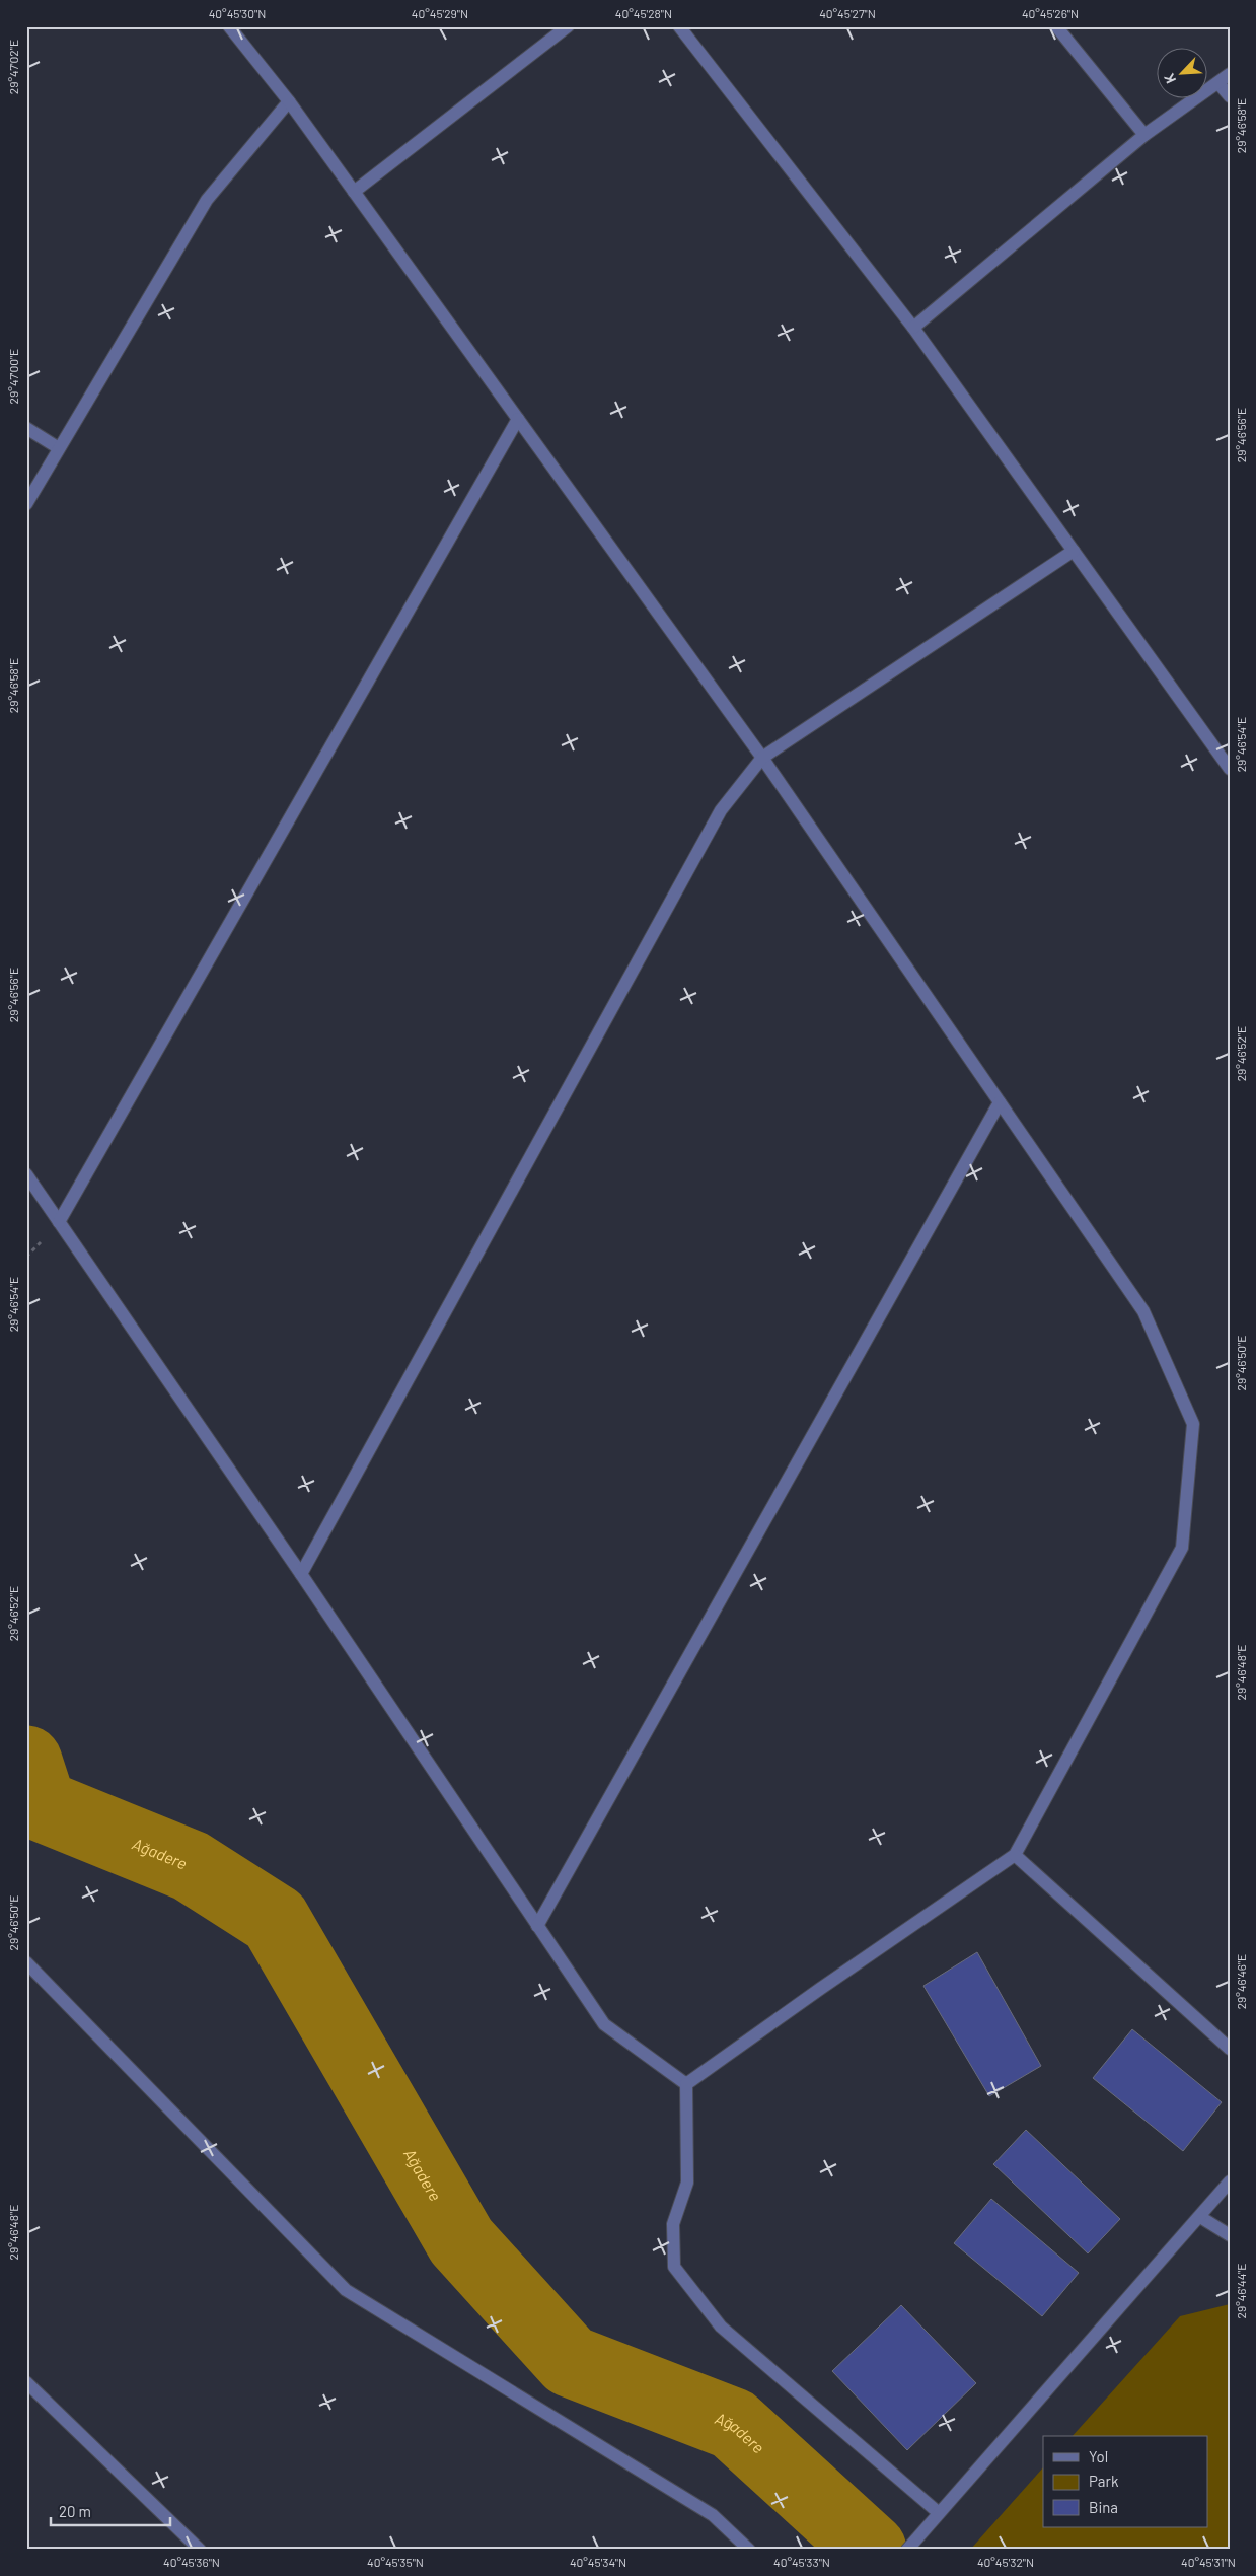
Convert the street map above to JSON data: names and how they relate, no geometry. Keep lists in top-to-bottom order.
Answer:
{
  "water": ["Ağadere"],
  "legend": ["Yol", "Park", "Bina"],
  "scale_bar": "20 m",
  "north": "bottom left",
  "coordinates": [
    "40°45'30\"N",
    "40°45'29\"N",
    "40°45'28\"N",
    "40°45'27\"N",
    "40°45'26\"N",
    "29°47'02\"E",
    "29°46'58\"E",
    "29°47'00\"E",
    "29°46'56\"E",
    "29°46'54\"E",
    "29°46'52\"E",
    "29°46'50\"E",
    "29°46'48\"E",
    "29°46'46\"E",
    "29°46'44\"E",
    "40°45'36\"N",
    "40°45'35\"N",
    "40°45'34\"N",
    "40°45'33\"N",
    "40°45'32\"N",
    "40°45'31\"N"
  ]
}
